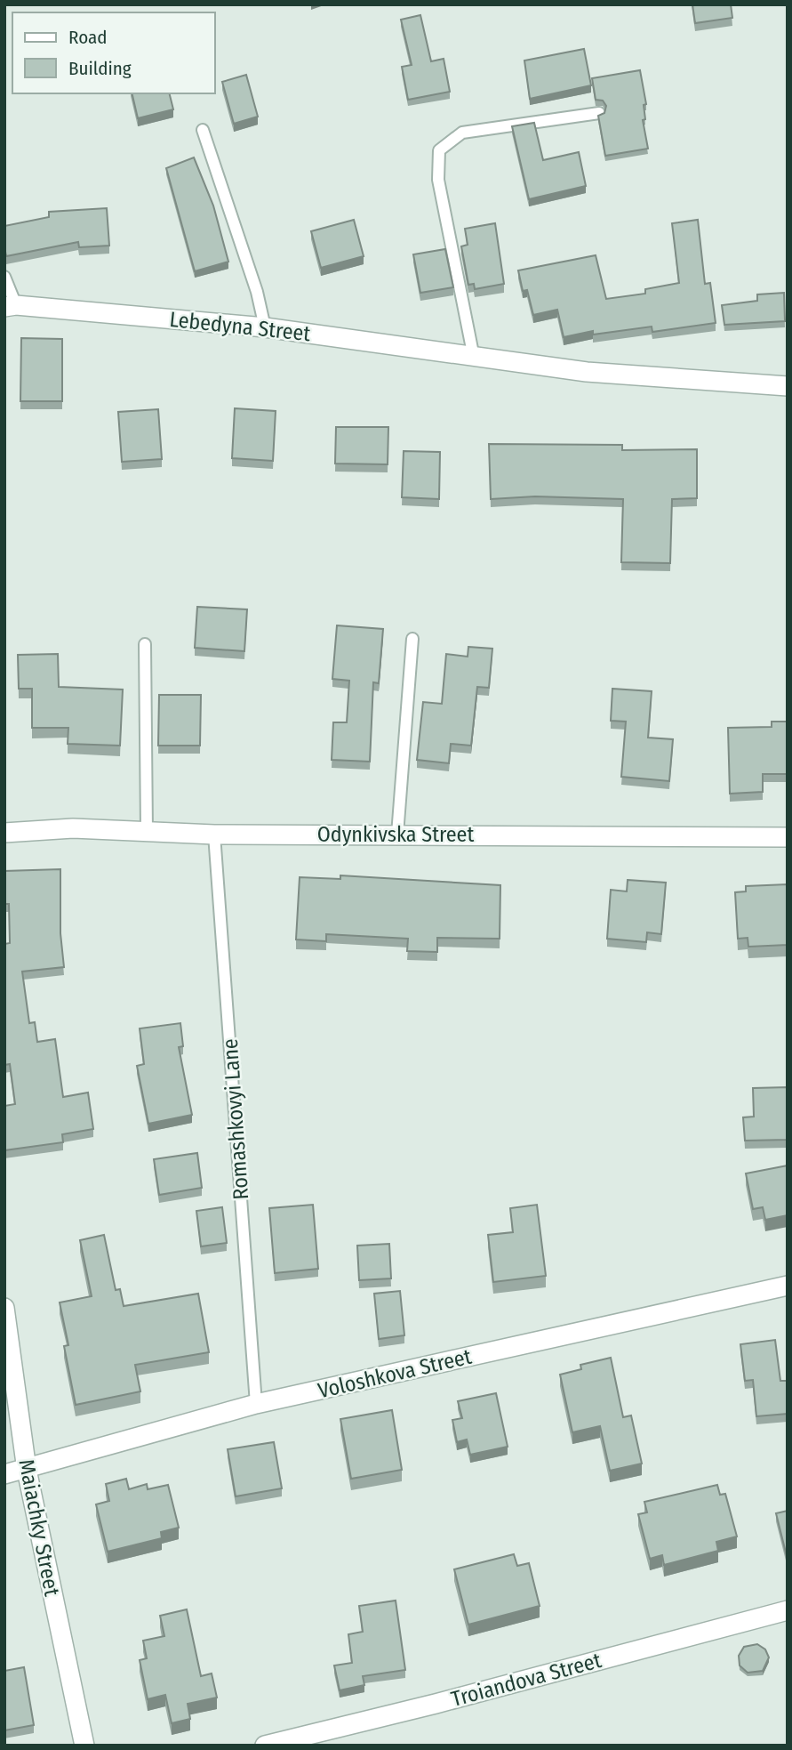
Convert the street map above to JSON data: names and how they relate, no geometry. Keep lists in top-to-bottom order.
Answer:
{
  "streets": {
    "street": [
      "Lebedyna Street",
      "Odynkivska Street",
      "Voloshkova Street",
      "Maiachky Street",
      "Troiandova Street"
    ],
    "lane": ["Romashkovyi Lane"]
  },
  "crossings": [
    ["Odynkivska Street", "Romashkovyi Lane"],
    ["Romashkovyi Lane", "Voloshkova Street"],
    ["Voloshkova Street", "Maiachky Street"]
  ],
  "legend": ["Road", "Building"]
}
